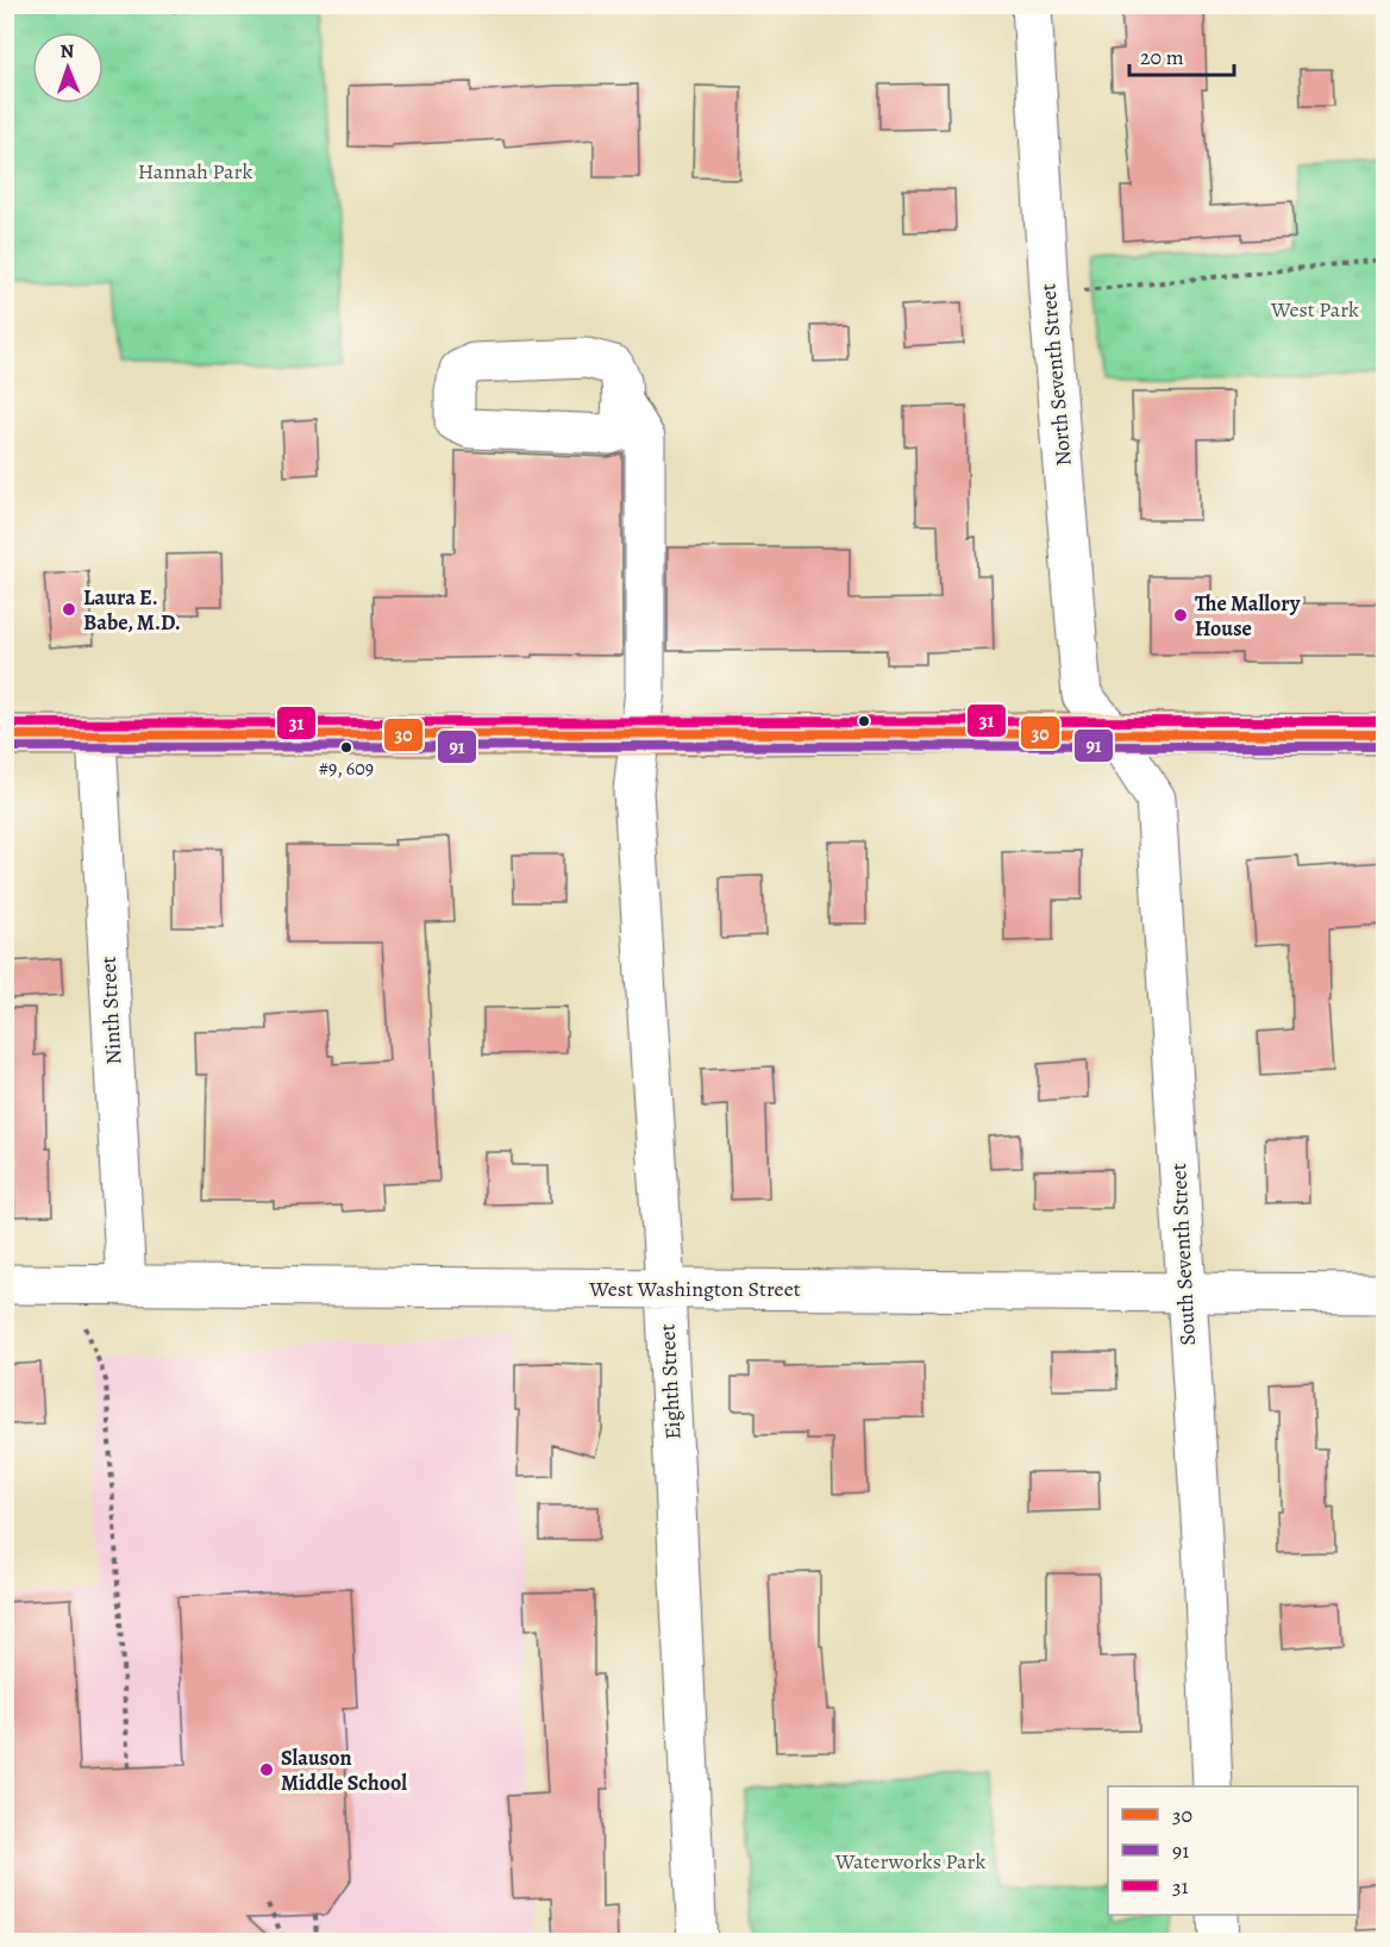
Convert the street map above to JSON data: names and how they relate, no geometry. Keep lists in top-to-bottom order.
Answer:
{
  "streets": {
    "street": [
      "North Seventh Street",
      "Ninth Street",
      "South Seventh Street",
      "West Washington Street",
      "Eighth Street"
    ]
  },
  "crossings": [
    ["North Seventh Street", "South Seventh Street"],
    ["Ninth Street", "West Washington Street"],
    ["South Seventh Street", "West Washington Street"],
    ["West Washington Street", "Eighth Street"]
  ],
  "parks": ["Hannah Park", "West Park", "Waterworks Park"],
  "places": [
    "Laura E. Babe, M.D.",
    "The Mallory House",
    "#9, 609",
    "Slauson Middle School"
  ],
  "lines": ["transit line 31", "transit line 30", "transit line 91"],
  "legend": ["30", "91", "31"],
  "scale_bar": "20 m",
  "north": "top"
}
